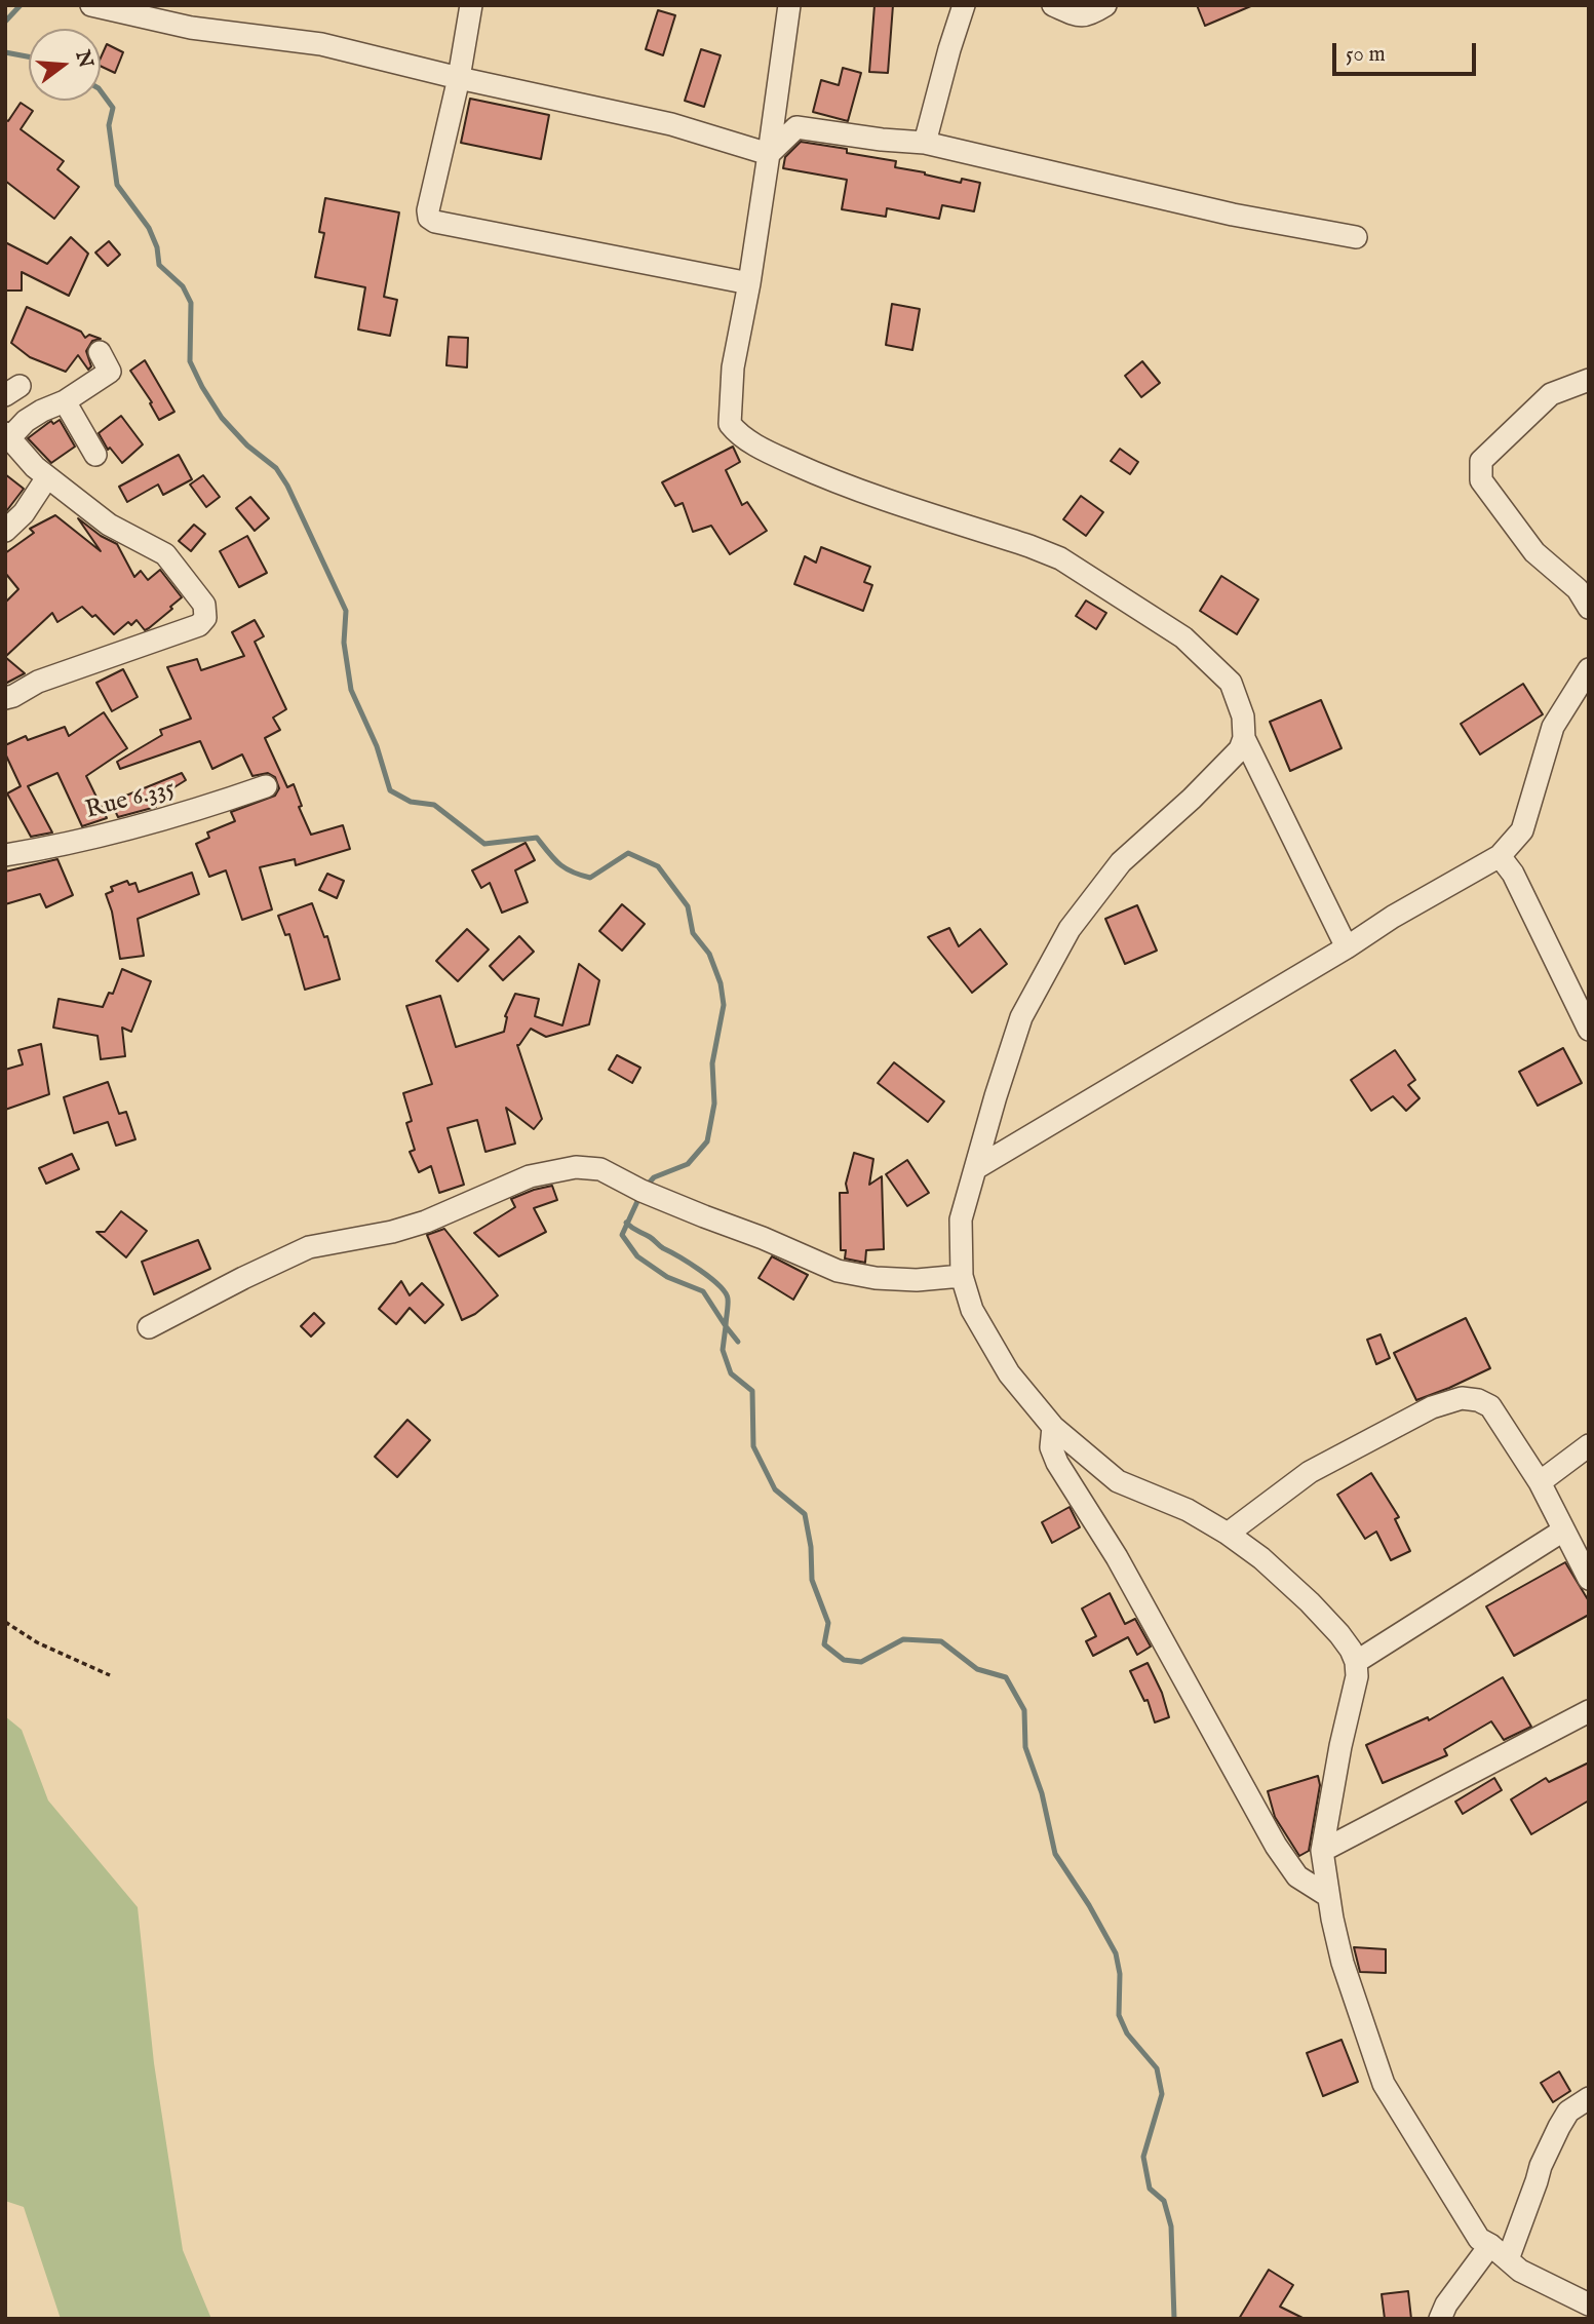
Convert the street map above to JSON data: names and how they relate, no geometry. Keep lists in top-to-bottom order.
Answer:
{
  "streets": {
    "street": ["Rue 6.335"]
  },
  "scale_bar": "50 m",
  "north": "right"
}
